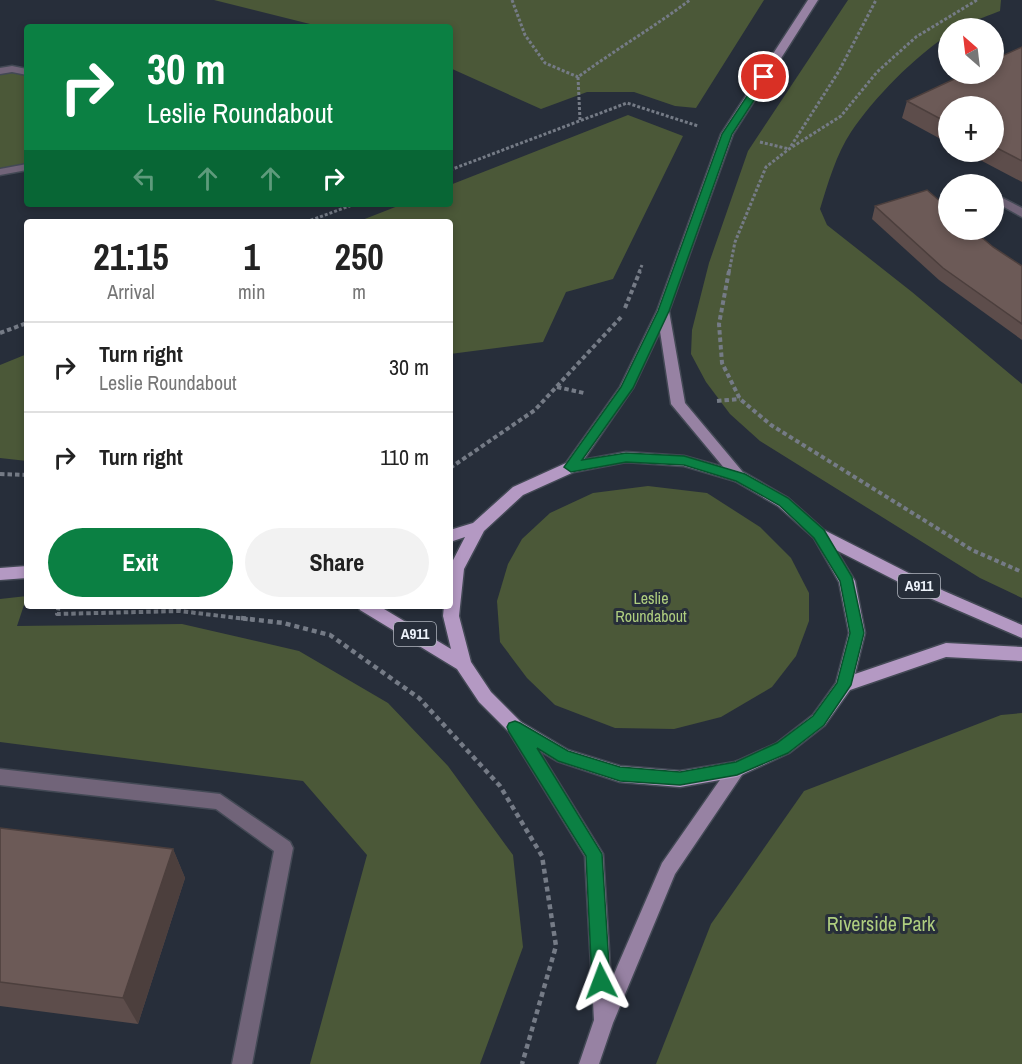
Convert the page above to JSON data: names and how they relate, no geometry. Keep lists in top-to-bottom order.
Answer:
{
  "streets": {
    "main road": ["A911"]
  },
  "parks": ["Leslie Roundabout", "Riverside Park"],
  "north": "top left",
  "page": {
    "map_buttons": ["+", "−"],
    "turn": ["30 m", "Leslie Roundabout"],
    "eta": [
      "21:15",
      "Arrival",
      "1",
      "min",
      "250",
      "m"
    ],
    "list": [
      {
        "name": "Turn right",
        "note": "Leslie Roundabout",
        "value": "30 m"
      },
      {
        "name": "Turn right",
        "value": "110 m"
      }
    ],
    "buttons": ["Exit", "Share"]
  }
}
